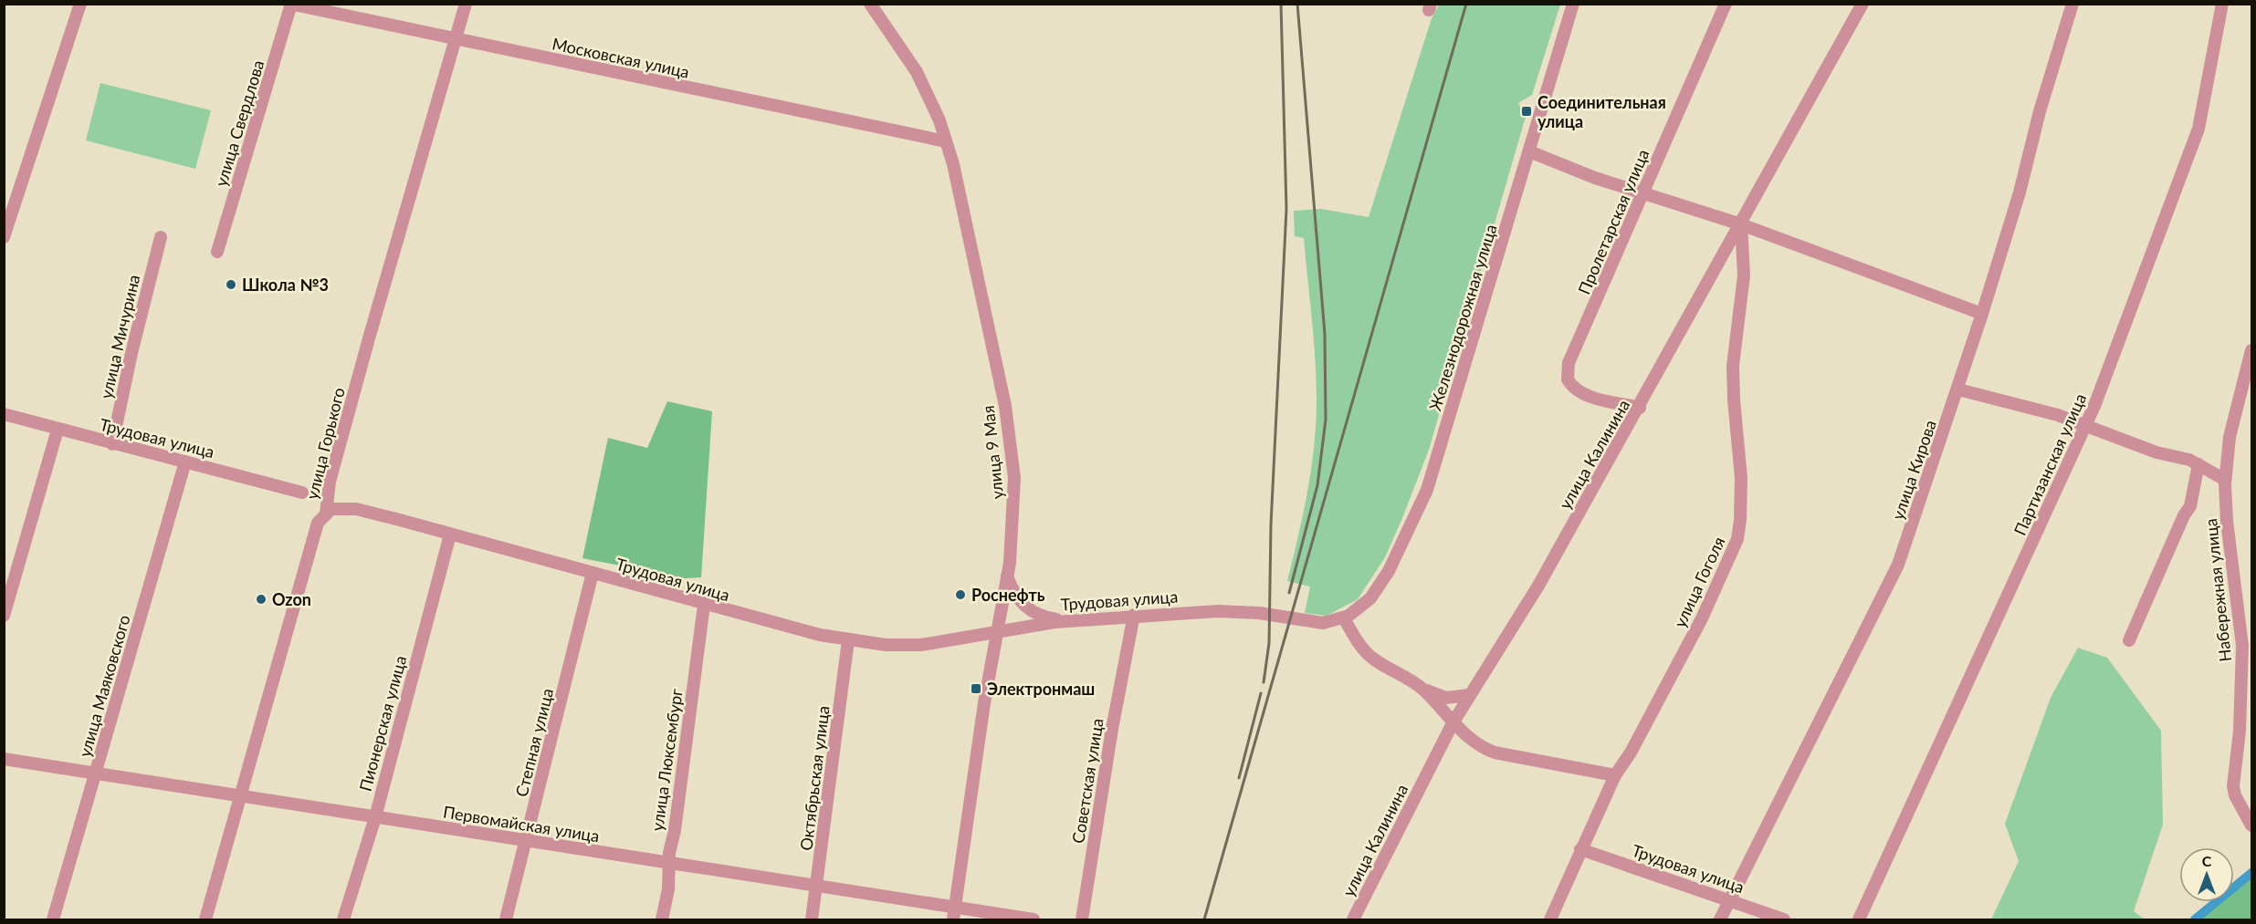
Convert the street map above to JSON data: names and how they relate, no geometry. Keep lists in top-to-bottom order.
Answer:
{
  "streets": {
    "street": [
      "Московская улица",
      "улица Свердлова",
      "Пролетарская улица",
      "Железнодорожная улица",
      "улица Мичурина",
      "Трудовая улица",
      "улица Горького",
      "улица 9 Мая",
      "улица Калинина",
      "Партизанская улица",
      "улица Кирова",
      "улица Гоголя",
      "Набережная улица",
      "улица Маяковского",
      "Пионерская улица",
      "Степная улица",
      "улица Люксембург",
      "Октябрьская улица",
      "Советская улица",
      "Первомайская улица"
    ]
  },
  "crossings": [
    ["Московская улица", "улица Свердлова"],
    ["Московская улица", "улица Горького"],
    ["Московская улица", "улица 9 Мая"],
    ["Пролетарская улица", "улица Калинина"],
    ["Железнодорожная улица", "Трудовая улица"],
    ["улица Мичурина", "Трудовая улица"],
    ["Трудовая улица", "улица Горького"],
    ["Трудовая улица", "улица 9 Мая"],
    ["Трудовая улица", "улица Кирова"],
    ["Трудовая улица", "улица Гоголя"],
    ["Трудовая улица", "улица Маяковского"],
    ["Трудовая улица", "Пионерская улица"],
    ["Трудовая улица", "Степная улица"],
    ["Трудовая улица", "улица Люксембург"],
    ["Трудовая улица", "Октябрьская улица"],
    ["Трудовая улица", "Советская улица"],
    ["улица Горького", "Первомайская улица"],
    ["улица 9 Мая", "Первомайская улица"],
    ["улица Калинина", "улица Гоголя"],
    ["улица Маяковского", "Первомайская улица"],
    ["Пионерская улица", "Первомайская улица"],
    ["Степная улица", "Первомайская улица"],
    ["улица Люксембург", "Первомайская улица"],
    ["Октябрьская улица", "Первомайская улица"]
  ],
  "places": {
    "transit": ["Соединительная улица", "Электронмаш"],
    "other": ["Школа №3", "Роснефть", "Ozon"]
  },
  "north": "top"
}
